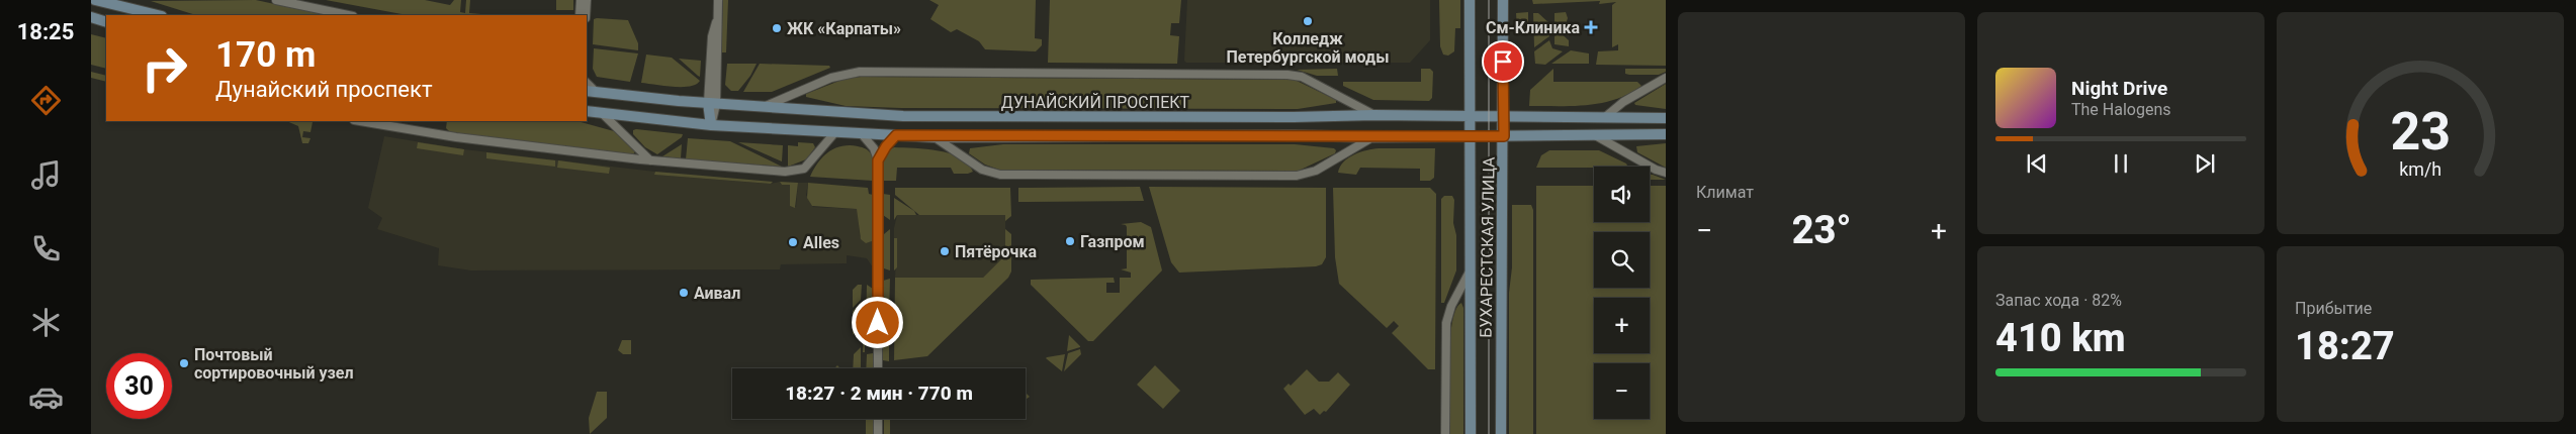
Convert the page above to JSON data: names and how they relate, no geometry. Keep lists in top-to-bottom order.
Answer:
{
  "streets": {
    "main road": ["ДУНАЙСКИЙ ПРОСПЕКТ", "БУХАРЕСТСКАЯ УЛИЦА"]
  },
  "crossings": [
    ["ДУНАЙСКИЙ ПРОСПЕКТ", "БУХАРЕСТСКАЯ УЛИЦА"]
  ],
  "places": {
    "other": [
      "Колледж Петербургской моды",
      "ЖК «Карпаты»",
      "Газпром",
      "Alles",
      "Пятёрочка",
      "Аивал",
      "Почтовый сортировочный узел"
    ],
    "health": ["См-Клиника"]
  },
  "page": {
    "tabs": "18:25",
    "tile": [
      "Климат",
      ["Запас хода · 82%", "410 km"],
      ["Прибытие", "18:27"]
    ],
    "turn": ["170 m", "Дунайский проспект"],
    "song": ["Night Drive", "The Halogens"],
    "map_buttons": ["+", "−"],
    "heat": ["−", "23°", "+"],
    "limit": "30",
    "trip": "18:27 · 2 мин · 770 m",
    "gauge": ["23", "km/h"]
  }
}
